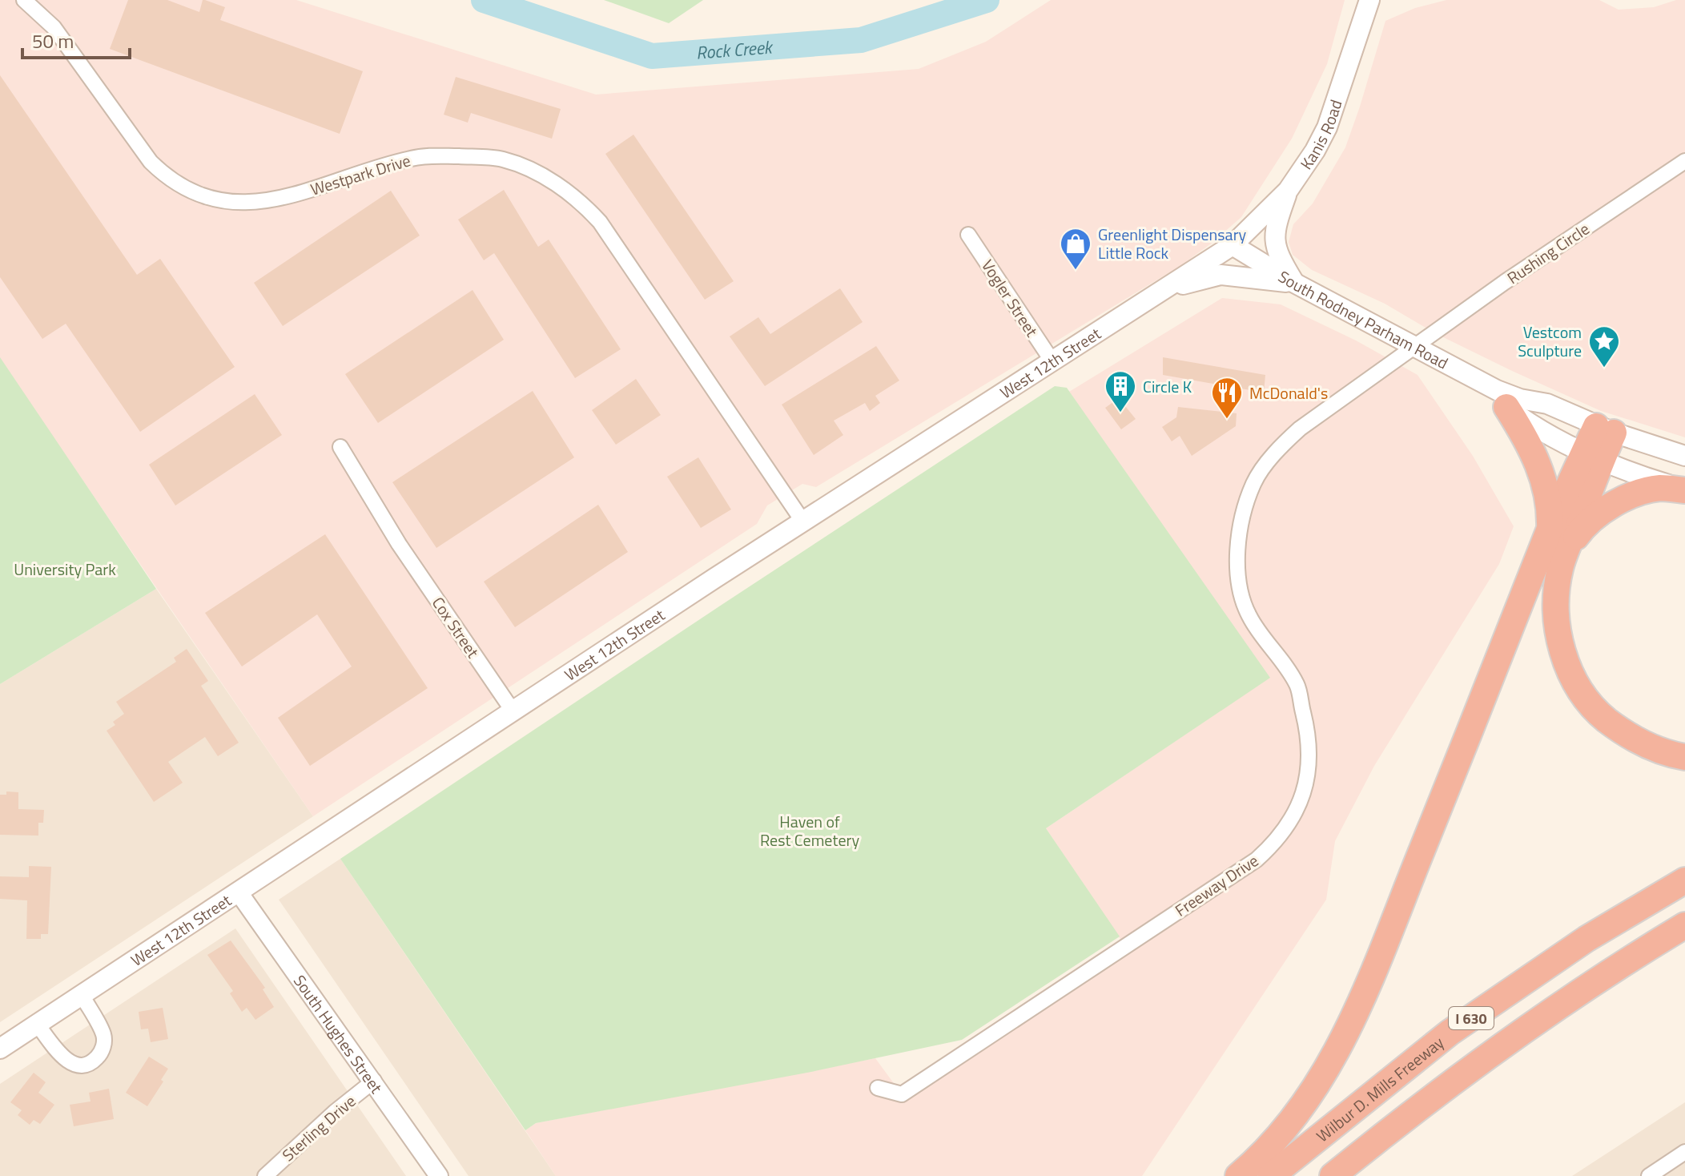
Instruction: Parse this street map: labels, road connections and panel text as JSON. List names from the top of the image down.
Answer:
{
  "streets": {
    "highway": ["I 630", "Wilbur D. Mills Freeway"],
    "main road": ["Kanis Road", "South Rodney Parham Road", "West 12th Street"],
    "street": [
      "Westpark Drive",
      "Rushing Circle",
      "Vogler Street",
      "Cox Street",
      "Freeway Drive",
      "South Hughes Street",
      "Sterling Drive"
    ]
  },
  "crossings": [
    ["Kanis Road", "South Rodney Parham Road"],
    ["Kanis Road", "West 12th Street"],
    ["Westpark Drive", "West 12th Street"],
    ["Rushing Circle", "South Rodney Parham Road"],
    ["Rushing Circle", "Freeway Drive"],
    ["Vogler Street", "West 12th Street"],
    ["South Rodney Parham Road", "West 12th Street"],
    ["South Rodney Parham Road", "Freeway Drive"],
    ["West 12th Street", "Cox Street"],
    ["West 12th Street", "South Hughes Street"],
    ["South Hughes Street", "Sterling Drive"]
  ],
  "water": ["Rock Creek"],
  "parks": ["University Park", "Haven of Rest Cemetery"],
  "places": {
    "shop": ["Greenlight Dispensary Little Rock"],
    "place": ["Vestcom Sculpture"],
    "building": ["Circle K"],
    "restaurant": ["McDonald's"]
  },
  "scale_bar": "50 m"
}
